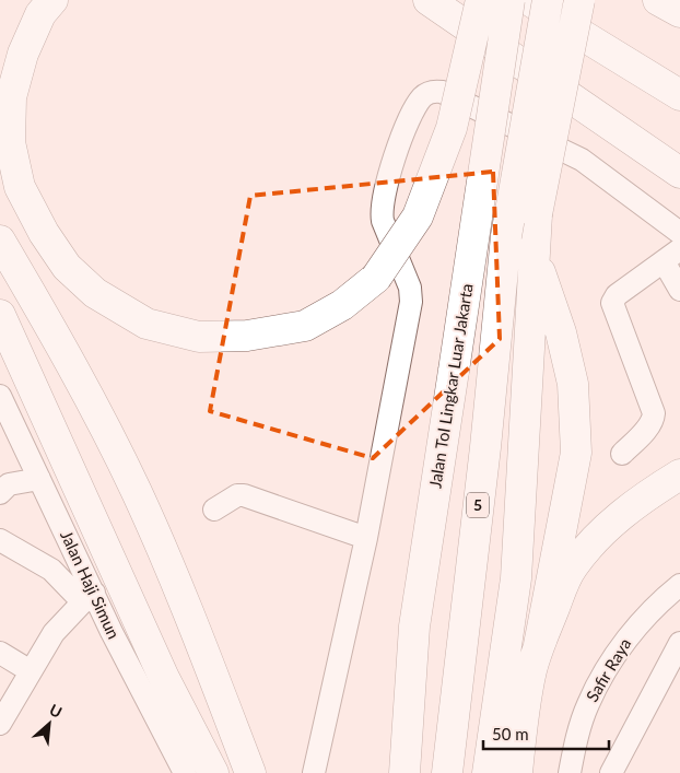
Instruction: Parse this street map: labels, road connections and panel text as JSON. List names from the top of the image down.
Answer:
{
  "streets": {
    "highway": ["Jalan Tol Lingkar Luar Jakarta", "5"],
    "street": ["Jalan Haji Simun", "Safir Raya"]
  },
  "scale_bar": "50 m",
  "north": "top right"
}
